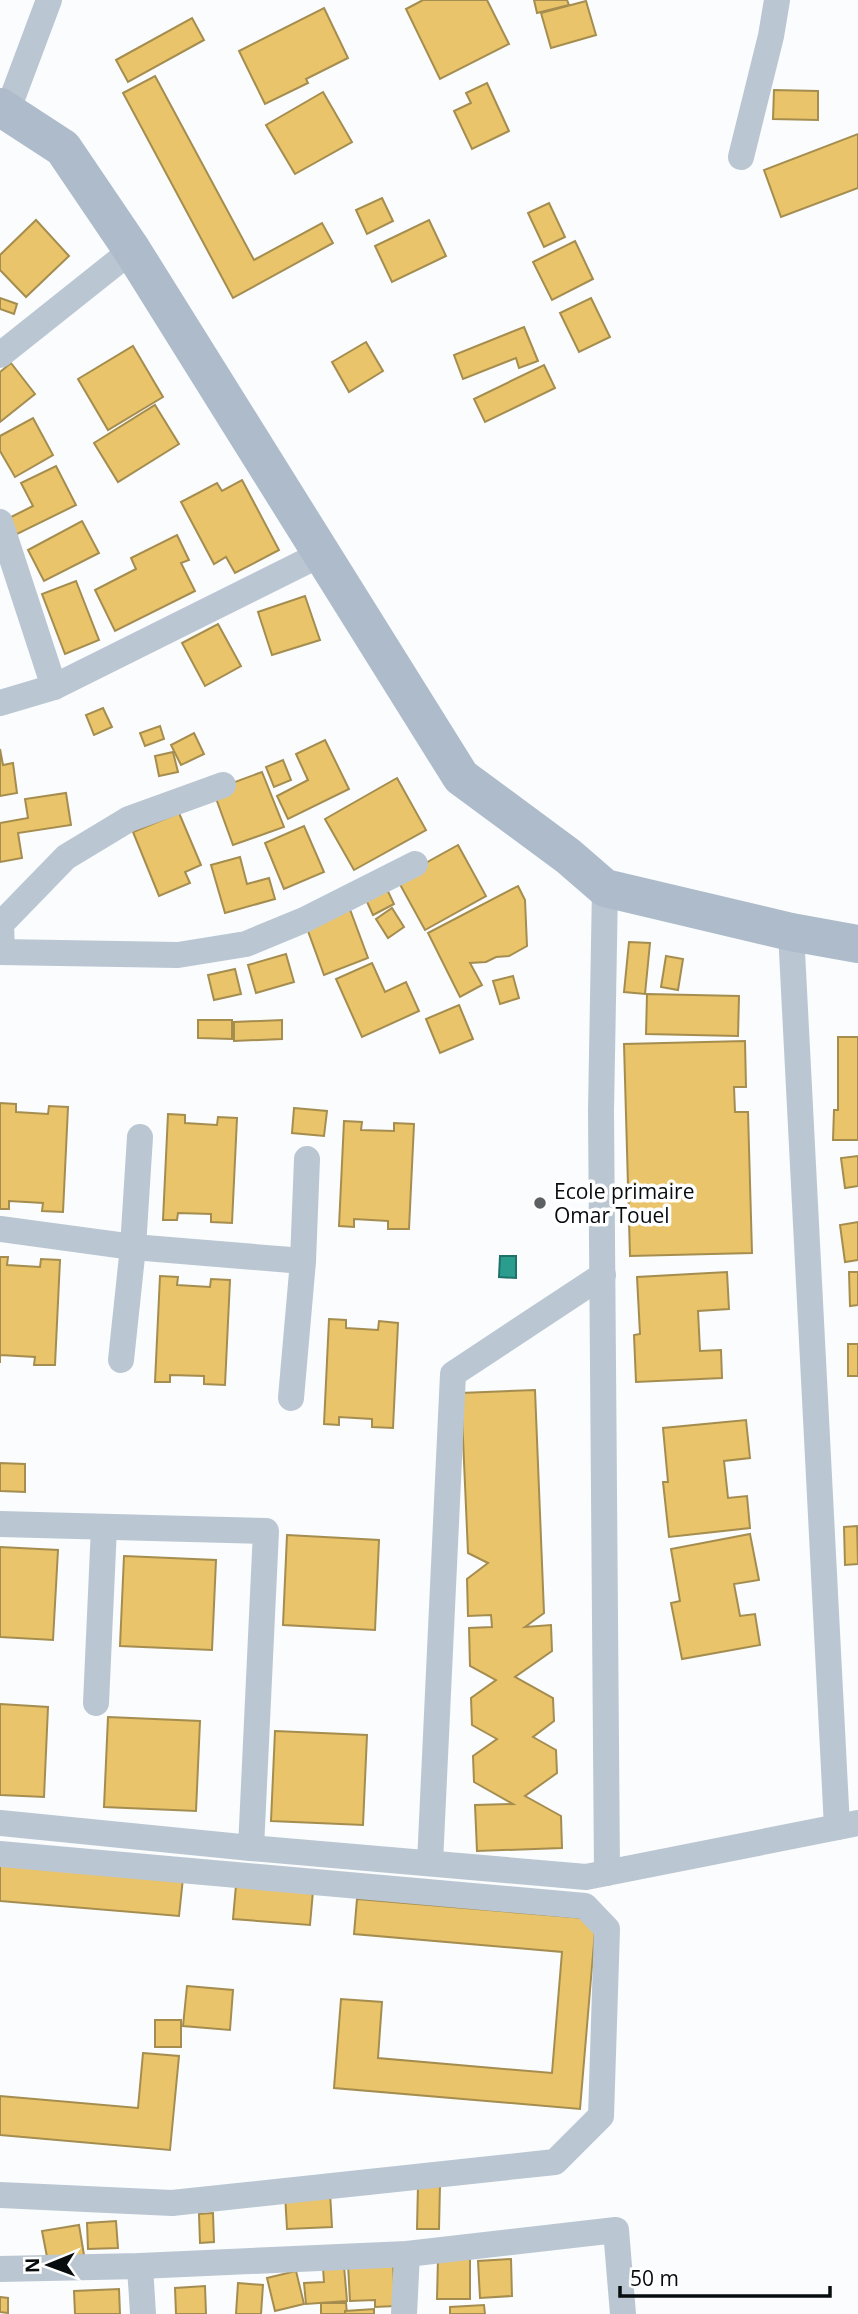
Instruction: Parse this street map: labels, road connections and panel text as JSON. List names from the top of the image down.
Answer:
{
  "places": ["Ecole primaire Omar Touel"],
  "scale_bar": "50 m",
  "north": "left"
}
